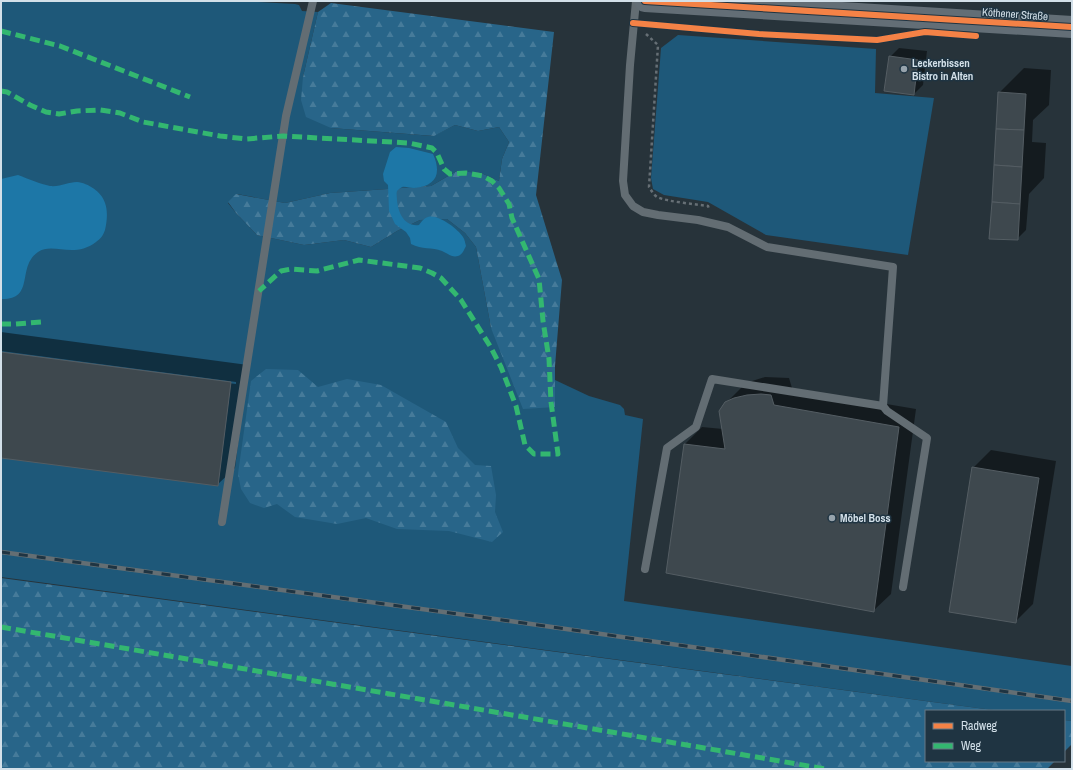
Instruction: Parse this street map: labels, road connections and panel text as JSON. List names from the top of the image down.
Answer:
{
  "streets": {
    "main road": ["Köthener Straße"]
  },
  "places": ["Leckerbissen Bistro in Alten", "Möbel Boss"],
  "legend": ["Radweg", "Weg"]
}
